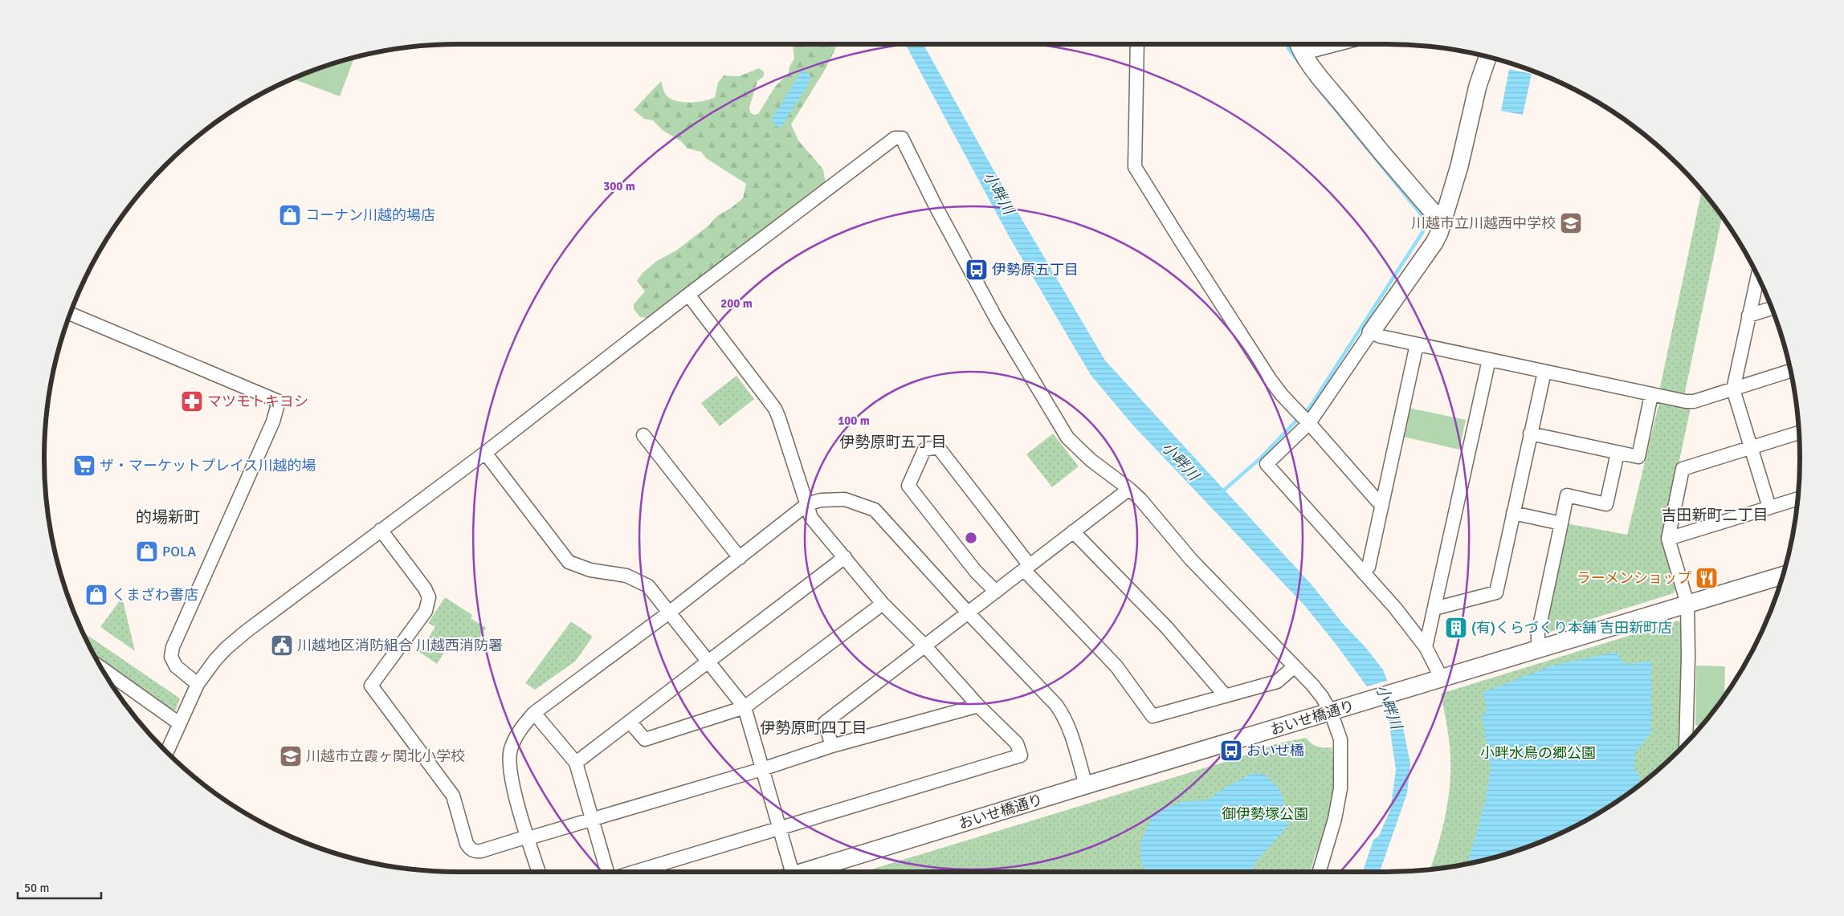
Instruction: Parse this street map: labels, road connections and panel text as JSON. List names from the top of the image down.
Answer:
{
  "streets": {
    "street": ["おいせ橋通り"]
  },
  "districts": [
    "伊勢原町五丁目",
    "吉田新町二丁目",
    "的場新町",
    "伊勢原町四丁目"
  ],
  "water": ["小畔川"],
  "parks": ["小畔水鳥の郷公園", "御伊勢塚公園"],
  "places": {
    "shop": ["コーナン川越的場店", "POLA", "くまざわ書店"],
    "school or university": ["川越市立川越西中学校", "川越市立霞ヶ関北小学校"],
    "bus stop": ["伊勢原五丁目", "おいせ橋"],
    "pharmacy": ["マツモトキヨシ"],
    "supermarket": ["ザ・マーケットプレイス川越的場"],
    "restaurant": ["ラーメンショップ"],
    "building": ["(有)くらづくり本舗 吉田新町店"],
    "public building": ["川越地区消防組合 川越西消防署"]
  },
  "scale_bar": "50 m",
  "rings": ["300 m", "200 m", "100 m"]
}
